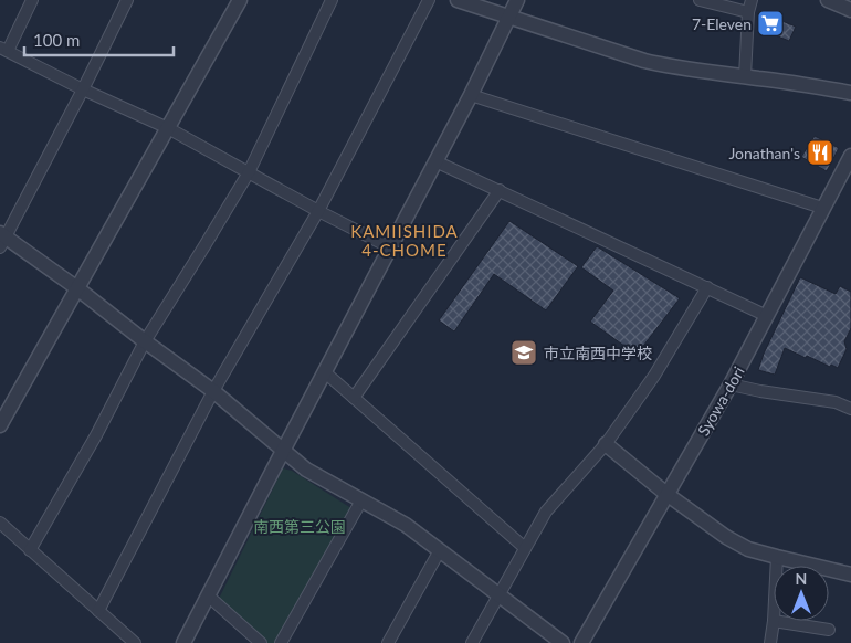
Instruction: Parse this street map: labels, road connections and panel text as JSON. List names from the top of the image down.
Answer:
{
  "streets": {
    "street": ["Syowa-dori"]
  },
  "districts": ["KAMIISHIDA 4-CHOME"],
  "parks": ["南西第三公園"],
  "places": {
    "supermarket": ["7-Eleven"],
    "restaurant": ["Jonathan's"],
    "school or university": ["市立南西中学校"]
  },
  "scale_bar": "100 m",
  "north": "top"
}
